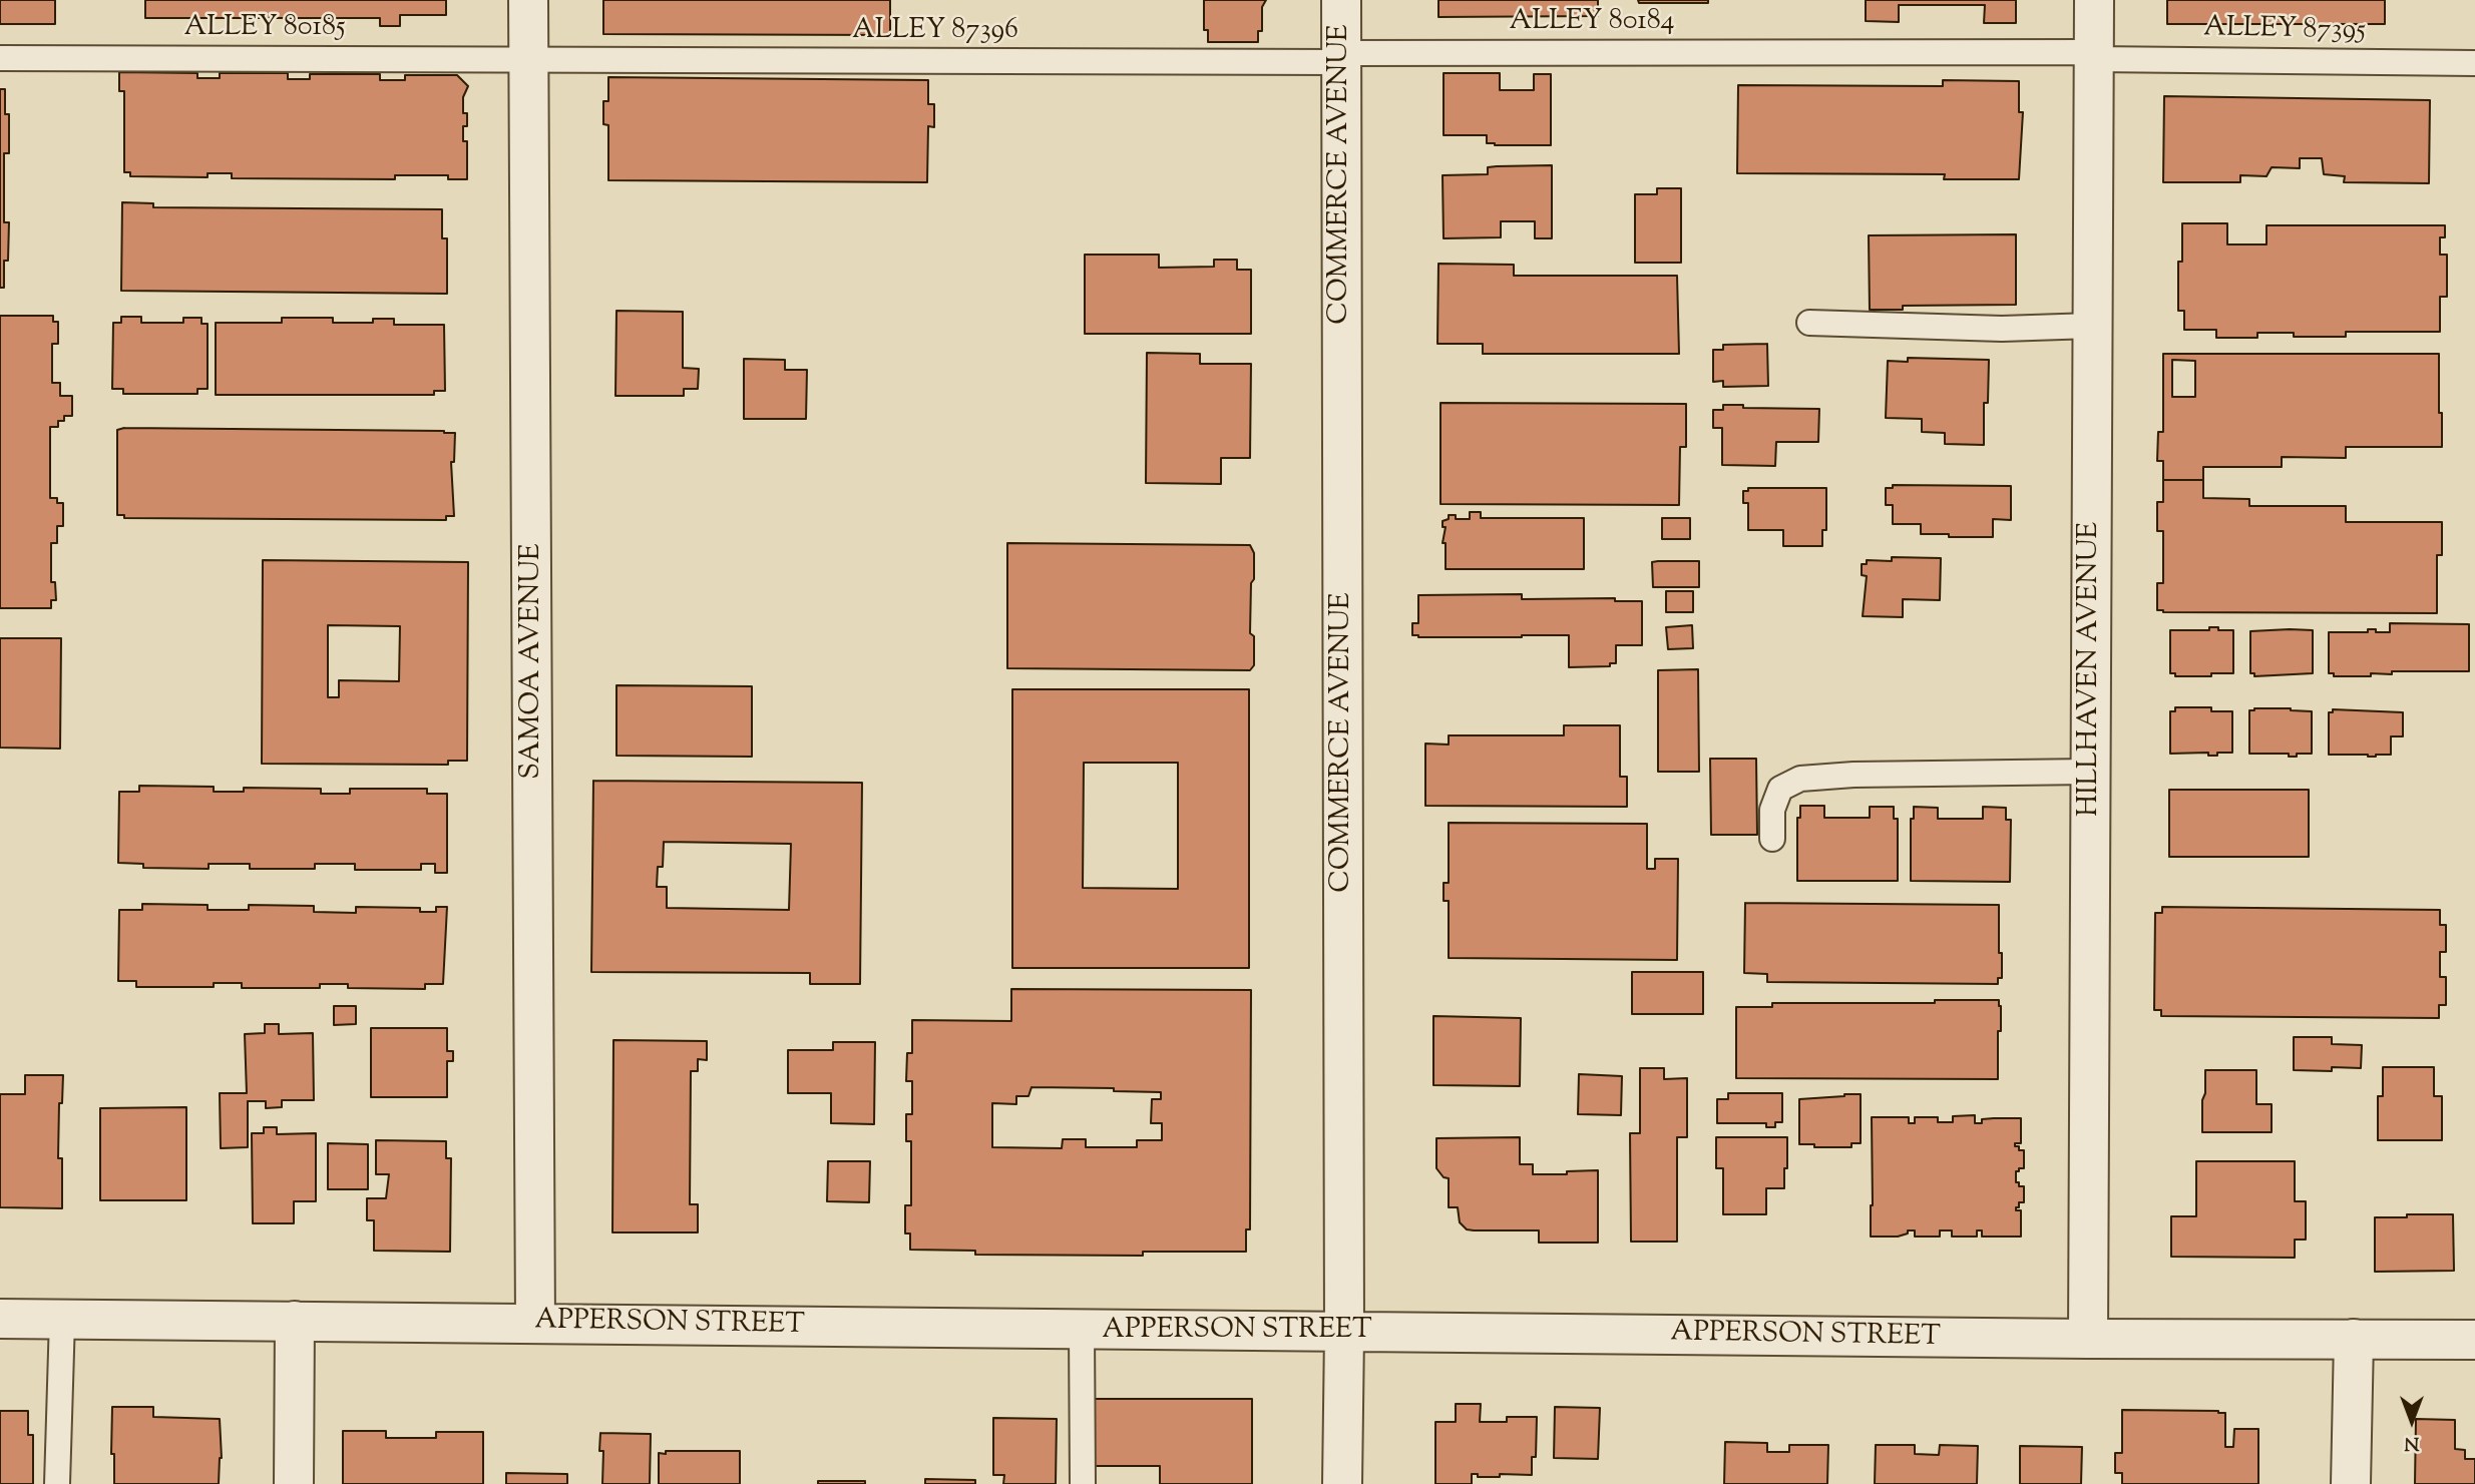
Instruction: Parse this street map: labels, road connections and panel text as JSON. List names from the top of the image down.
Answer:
{
  "streets": {
    "street": [
      "COMMERCE AVENUE",
      "SAMOA AVENUE",
      "HILLHAVEN AVENUE",
      "APPERSON STREET"
    ],
    "lane": [
      "ALLEY 80184",
      "ALLEY 80185",
      "ALLEY 87395",
      "ALLEY 87396"
    ]
  },
  "crossings": [
    ["ALLEY 80184", "ALLEY 87395"],
    ["ALLEY 80184", "ALLEY 87396"],
    ["ALLEY 80184", "COMMERCE AVENUE"],
    ["ALLEY 80184", "HILLHAVEN AVENUE"],
    ["ALLEY 80185", "ALLEY 87396"],
    ["ALLEY 80185", "SAMOA AVENUE"],
    ["ALLEY 87395", "HILLHAVEN AVENUE"],
    ["ALLEY 87396", "COMMERCE AVENUE"],
    ["ALLEY 87396", "SAMOA AVENUE"],
    ["COMMERCE AVENUE", "APPERSON STREET"],
    ["SAMOA AVENUE", "APPERSON STREET"],
    ["HILLHAVEN AVENUE", "APPERSON STREET"]
  ],
  "north": "bottom"
}
